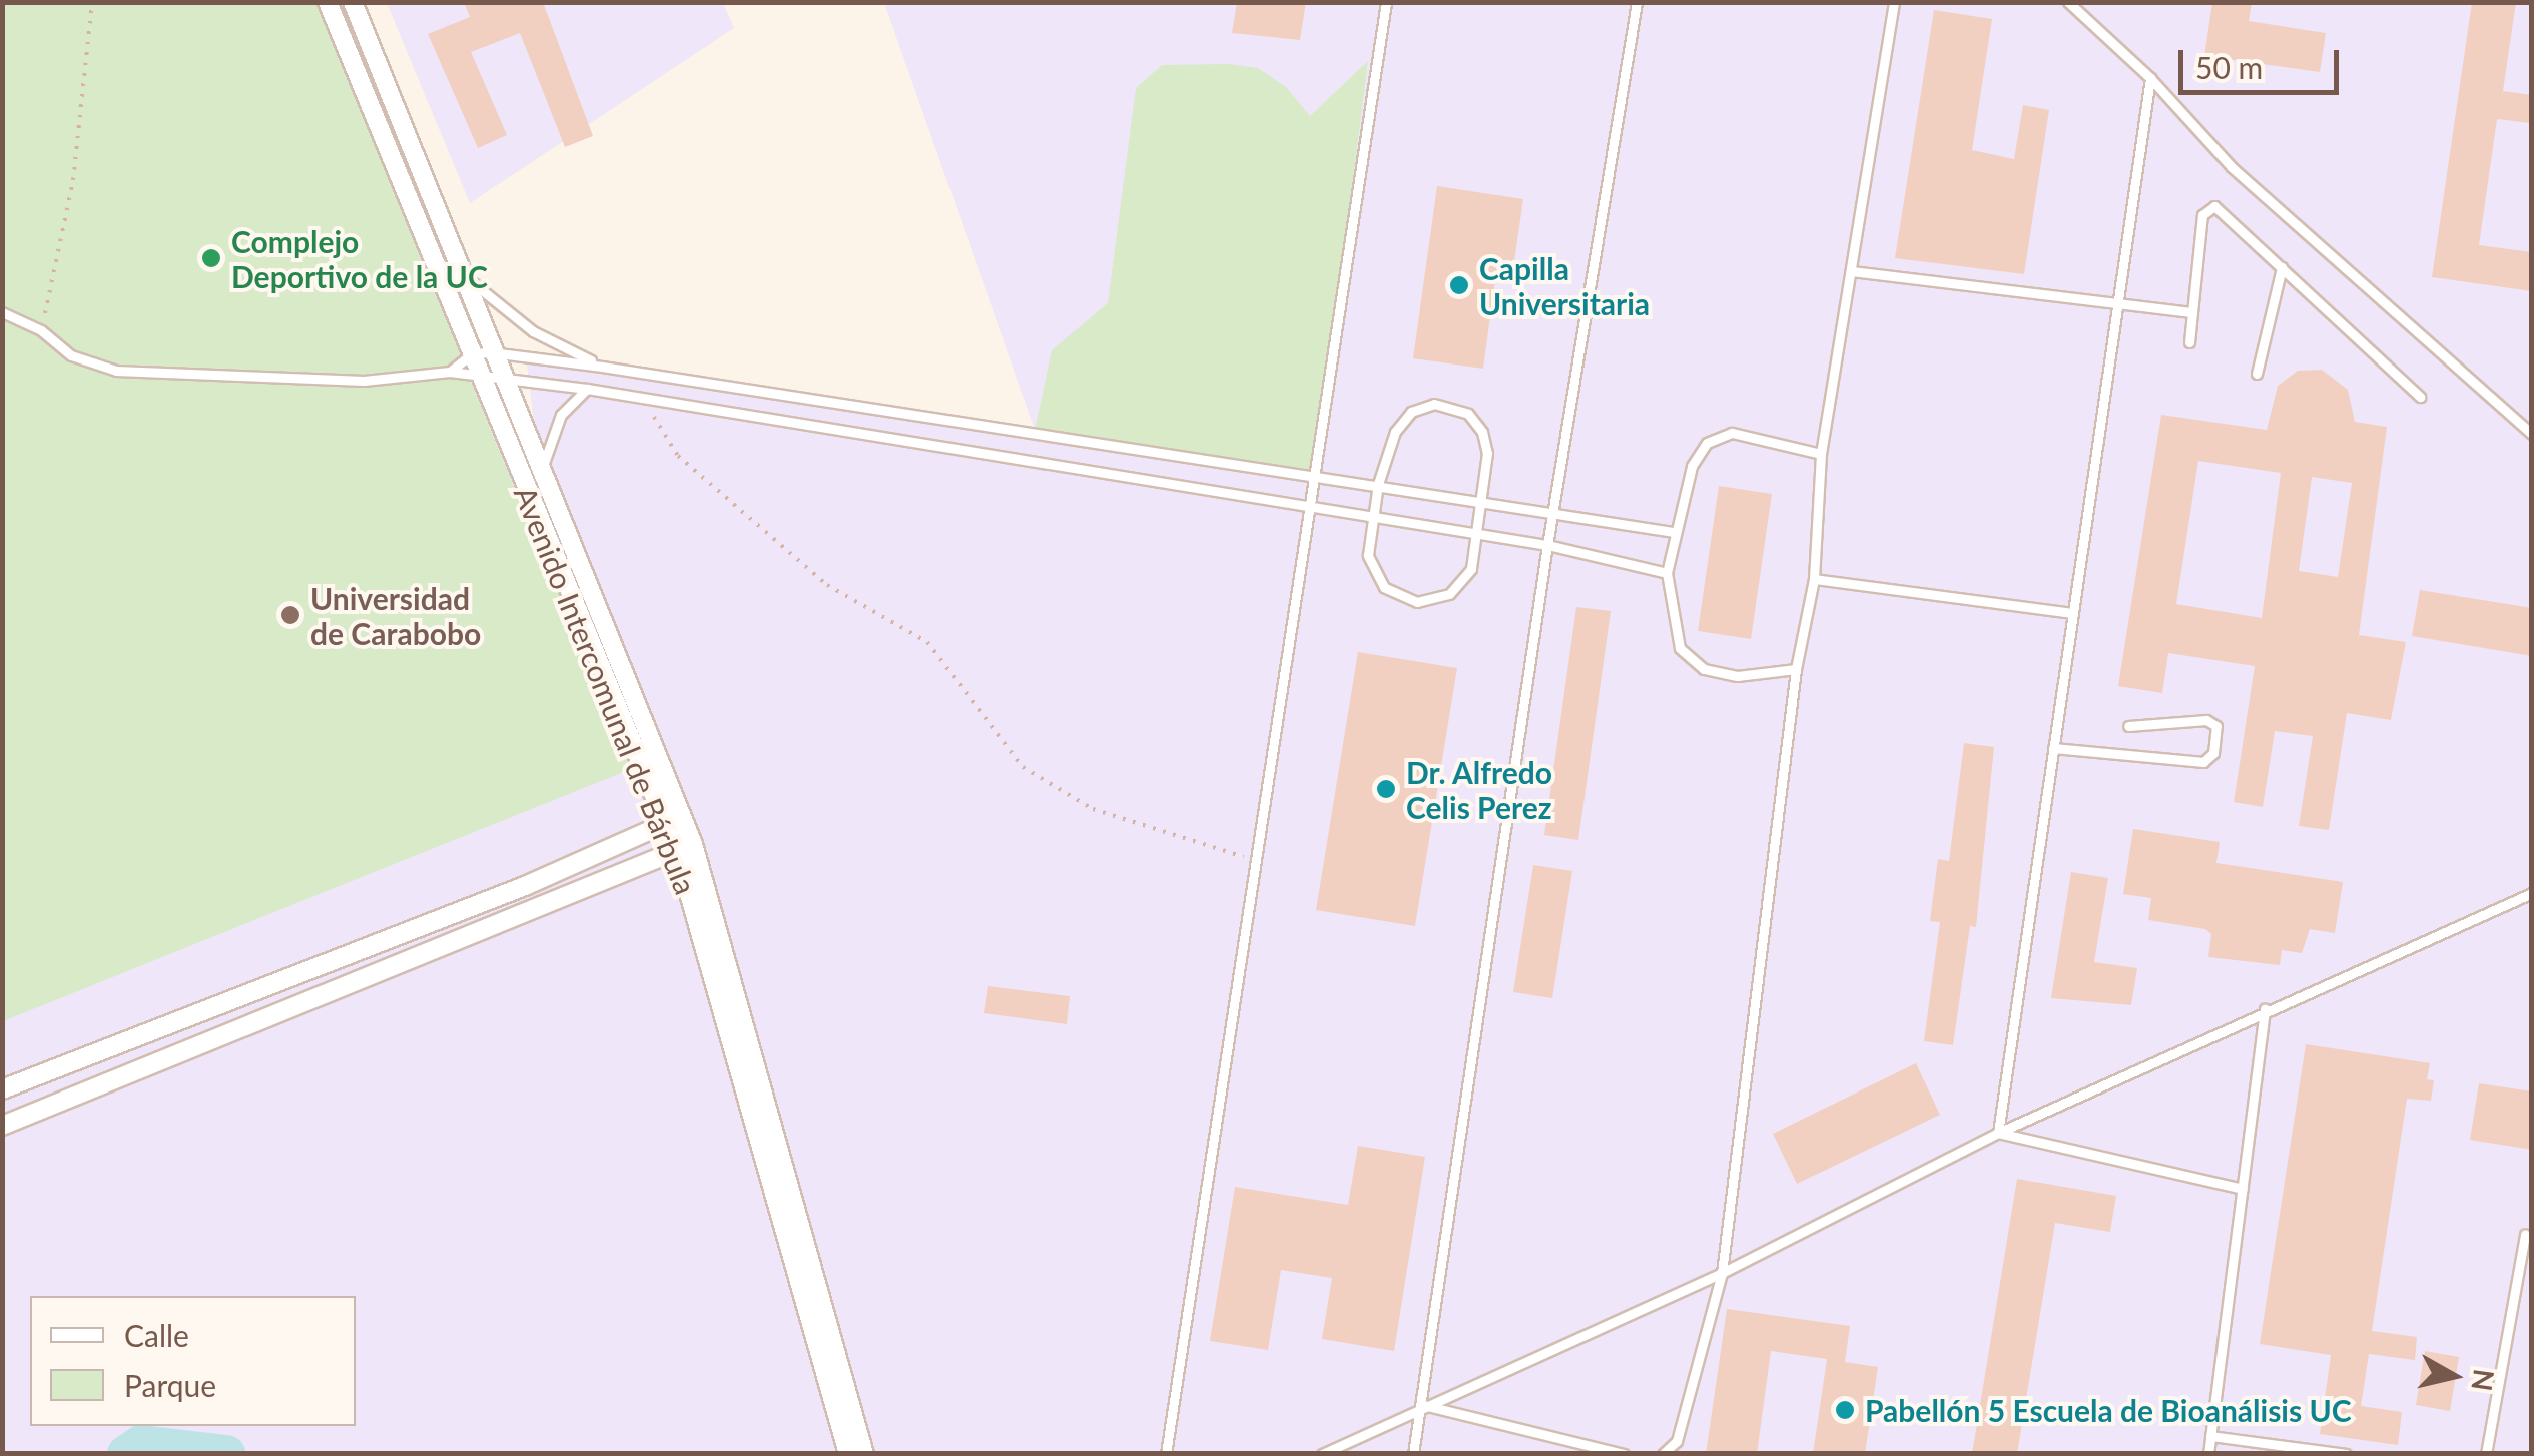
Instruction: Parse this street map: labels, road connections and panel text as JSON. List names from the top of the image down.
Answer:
{
  "streets": {
    "street": ["Avenido Intercomunal de Bárbula"]
  },
  "places": [
    "Complejo Deportivo de la UC",
    "Capilla Universitaria",
    "Universidad de Carabobo",
    "Dr. Alfredo Celis Perez",
    "Pabellón 5 Escuela de Bioanálisis UC"
  ],
  "legend": ["Calle", "Parque"],
  "scale_bar": "50 m",
  "north": "right"
}
